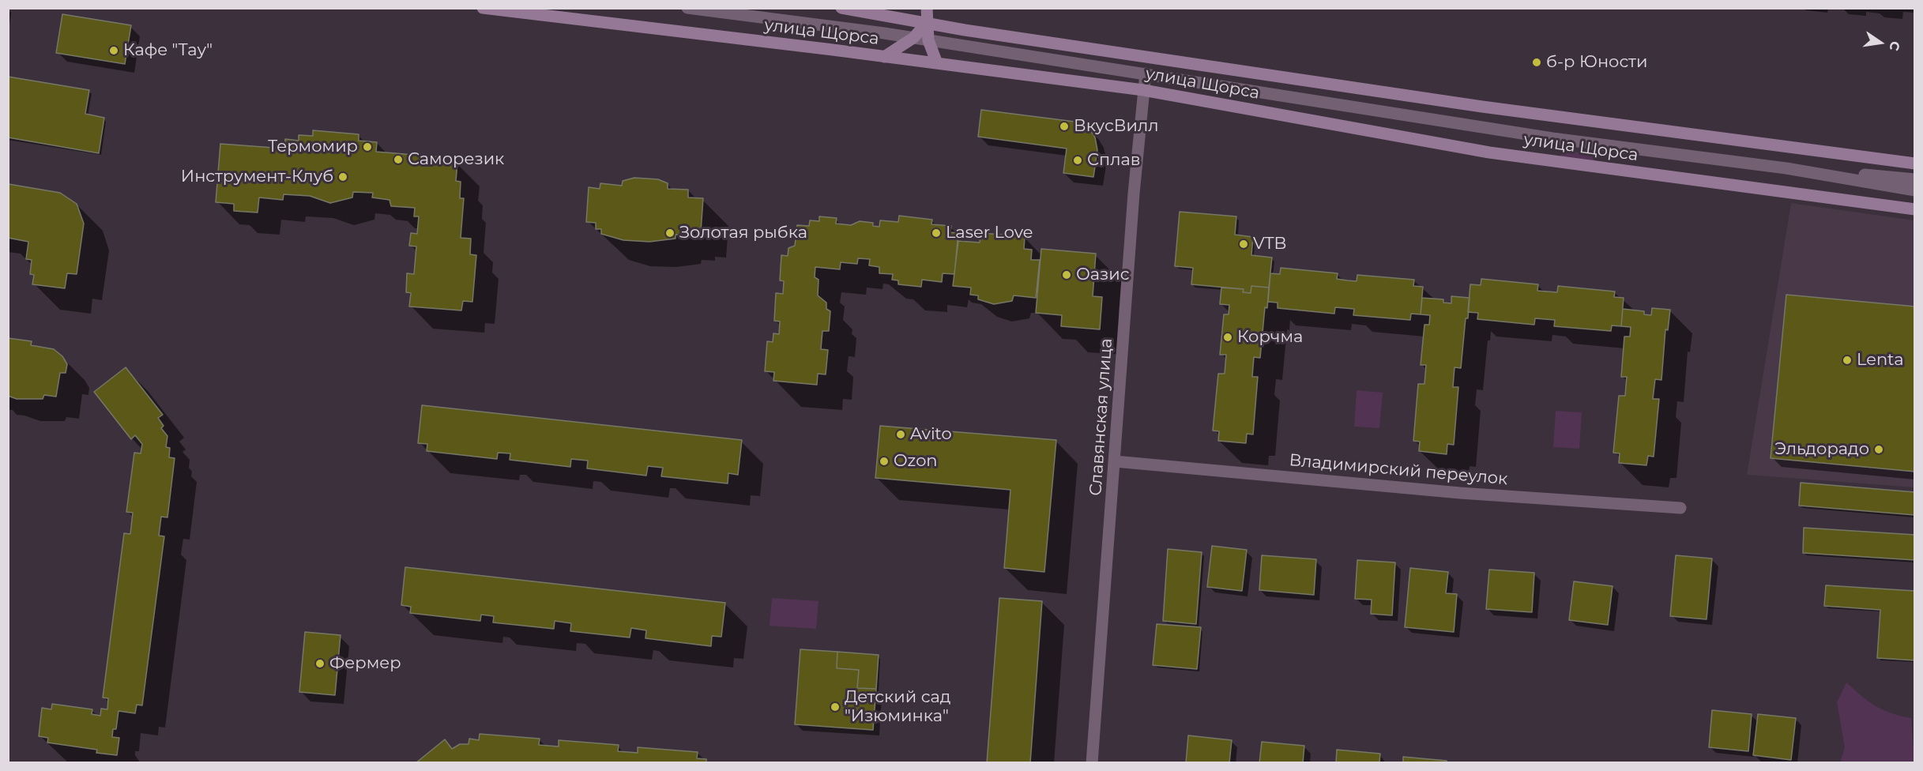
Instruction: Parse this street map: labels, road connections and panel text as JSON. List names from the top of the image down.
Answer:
{
  "streets": {
    "main road": ["улица Щорса"],
    "street": ["Славянская улица", "Владимирский переулок"]
  },
  "crossings": [
    ["улица Щорса", "Славянская улица"],
    ["Славянская улица", "Владимирский переулок"]
  ],
  "places": [
    "Кафе \"Тау\"",
    "б-р Юности",
    "ВкусВилл",
    "Термомир",
    "Саморезик",
    "Сплав",
    "Инструмент-Клуб",
    "Золотая рыбка",
    "Laser Love",
    "VTB",
    "Оазис",
    "Корчма",
    "Lenta",
    "Avito",
    "Эльдорадо",
    "Ozon",
    "Фермер",
    "Детский сад \"Изюминка\""
  ],
  "north": "right"
}
